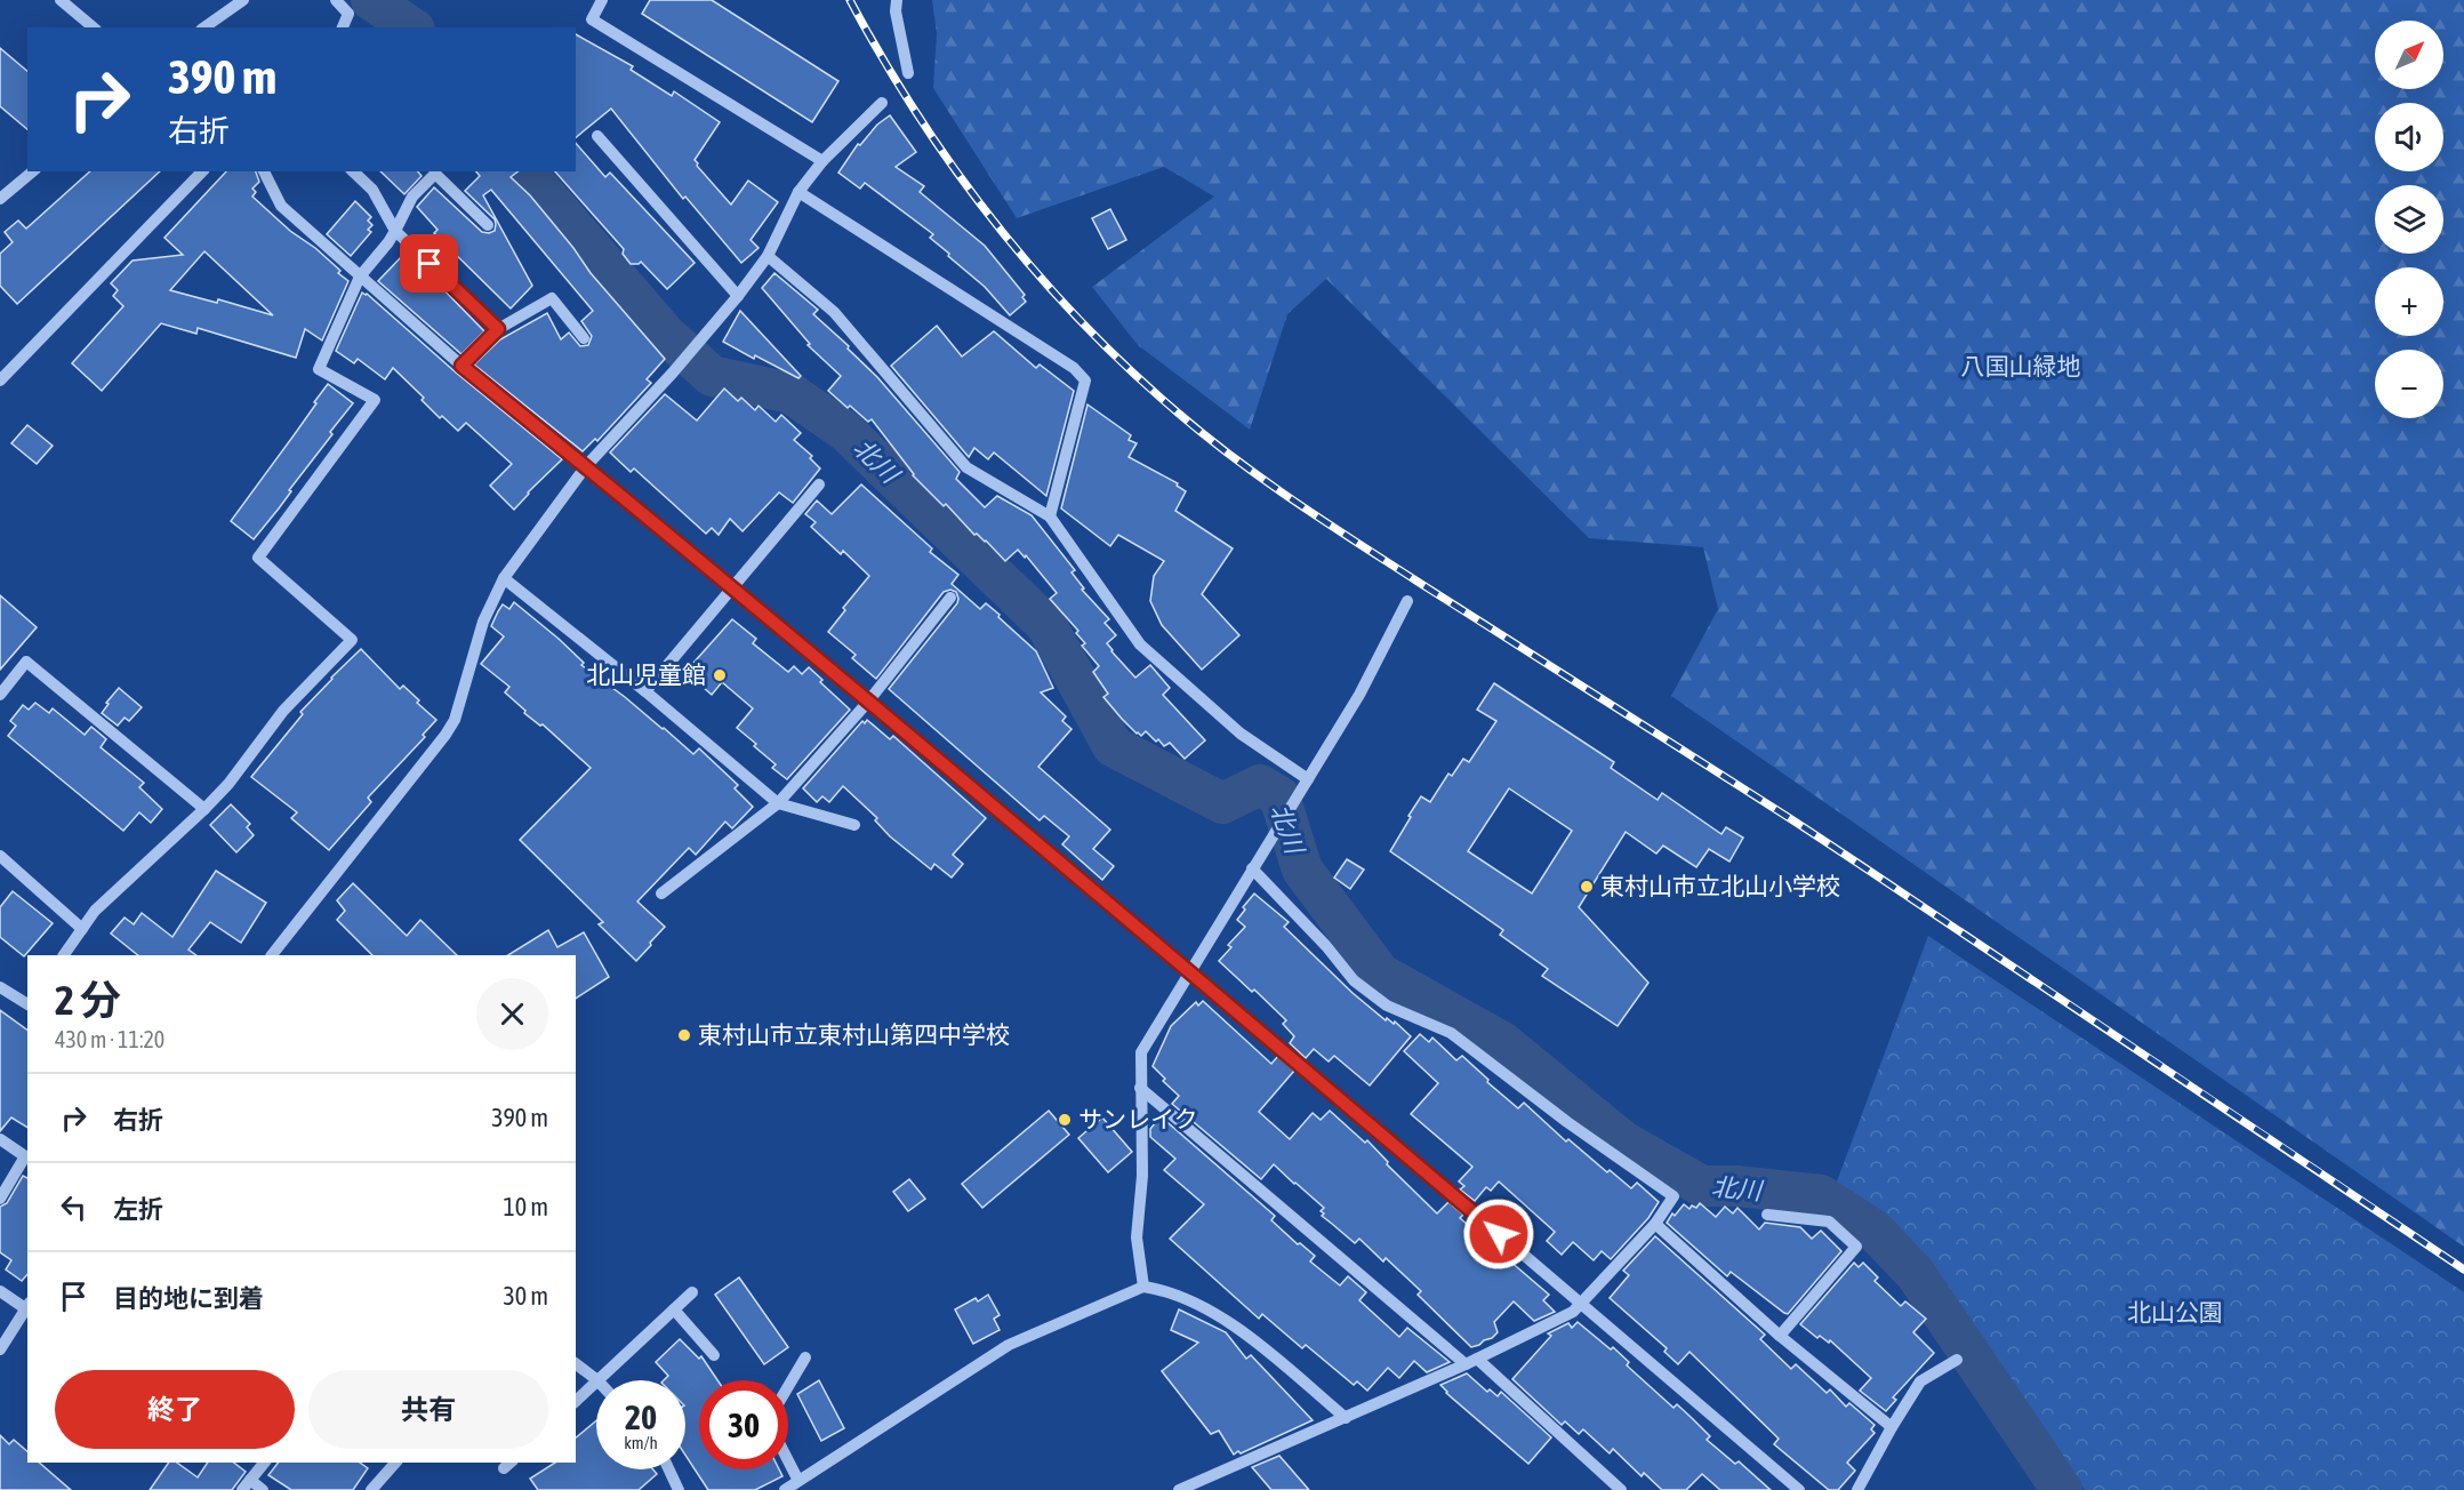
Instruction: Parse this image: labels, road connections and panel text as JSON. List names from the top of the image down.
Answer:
{
  "water": ["北川"],
  "parks": ["八国山緑地", "北山公園"],
  "places": [
    "北山児童館",
    "東村山市立北山小学校",
    "東村山市立東村山第四中学校",
    "サンレイク"
  ],
  "north": "top right",
  "page": {
    "map_buttons": ["+", "−"],
    "turn": ["390 m", "右折"],
    "heading": ["2 分", "430 m · 11:20"],
    "list": [
      {
        "name": "右折",
        "value": "390 m"
      },
      {
        "name": "左折",
        "value": "10 m"
      },
      {
        "name": "目的地に到着",
        "value": "30 m"
      }
    ],
    "buttons": ["終了", "共有"],
    "speed": "20 km/h",
    "limit": "30"
  }
}
